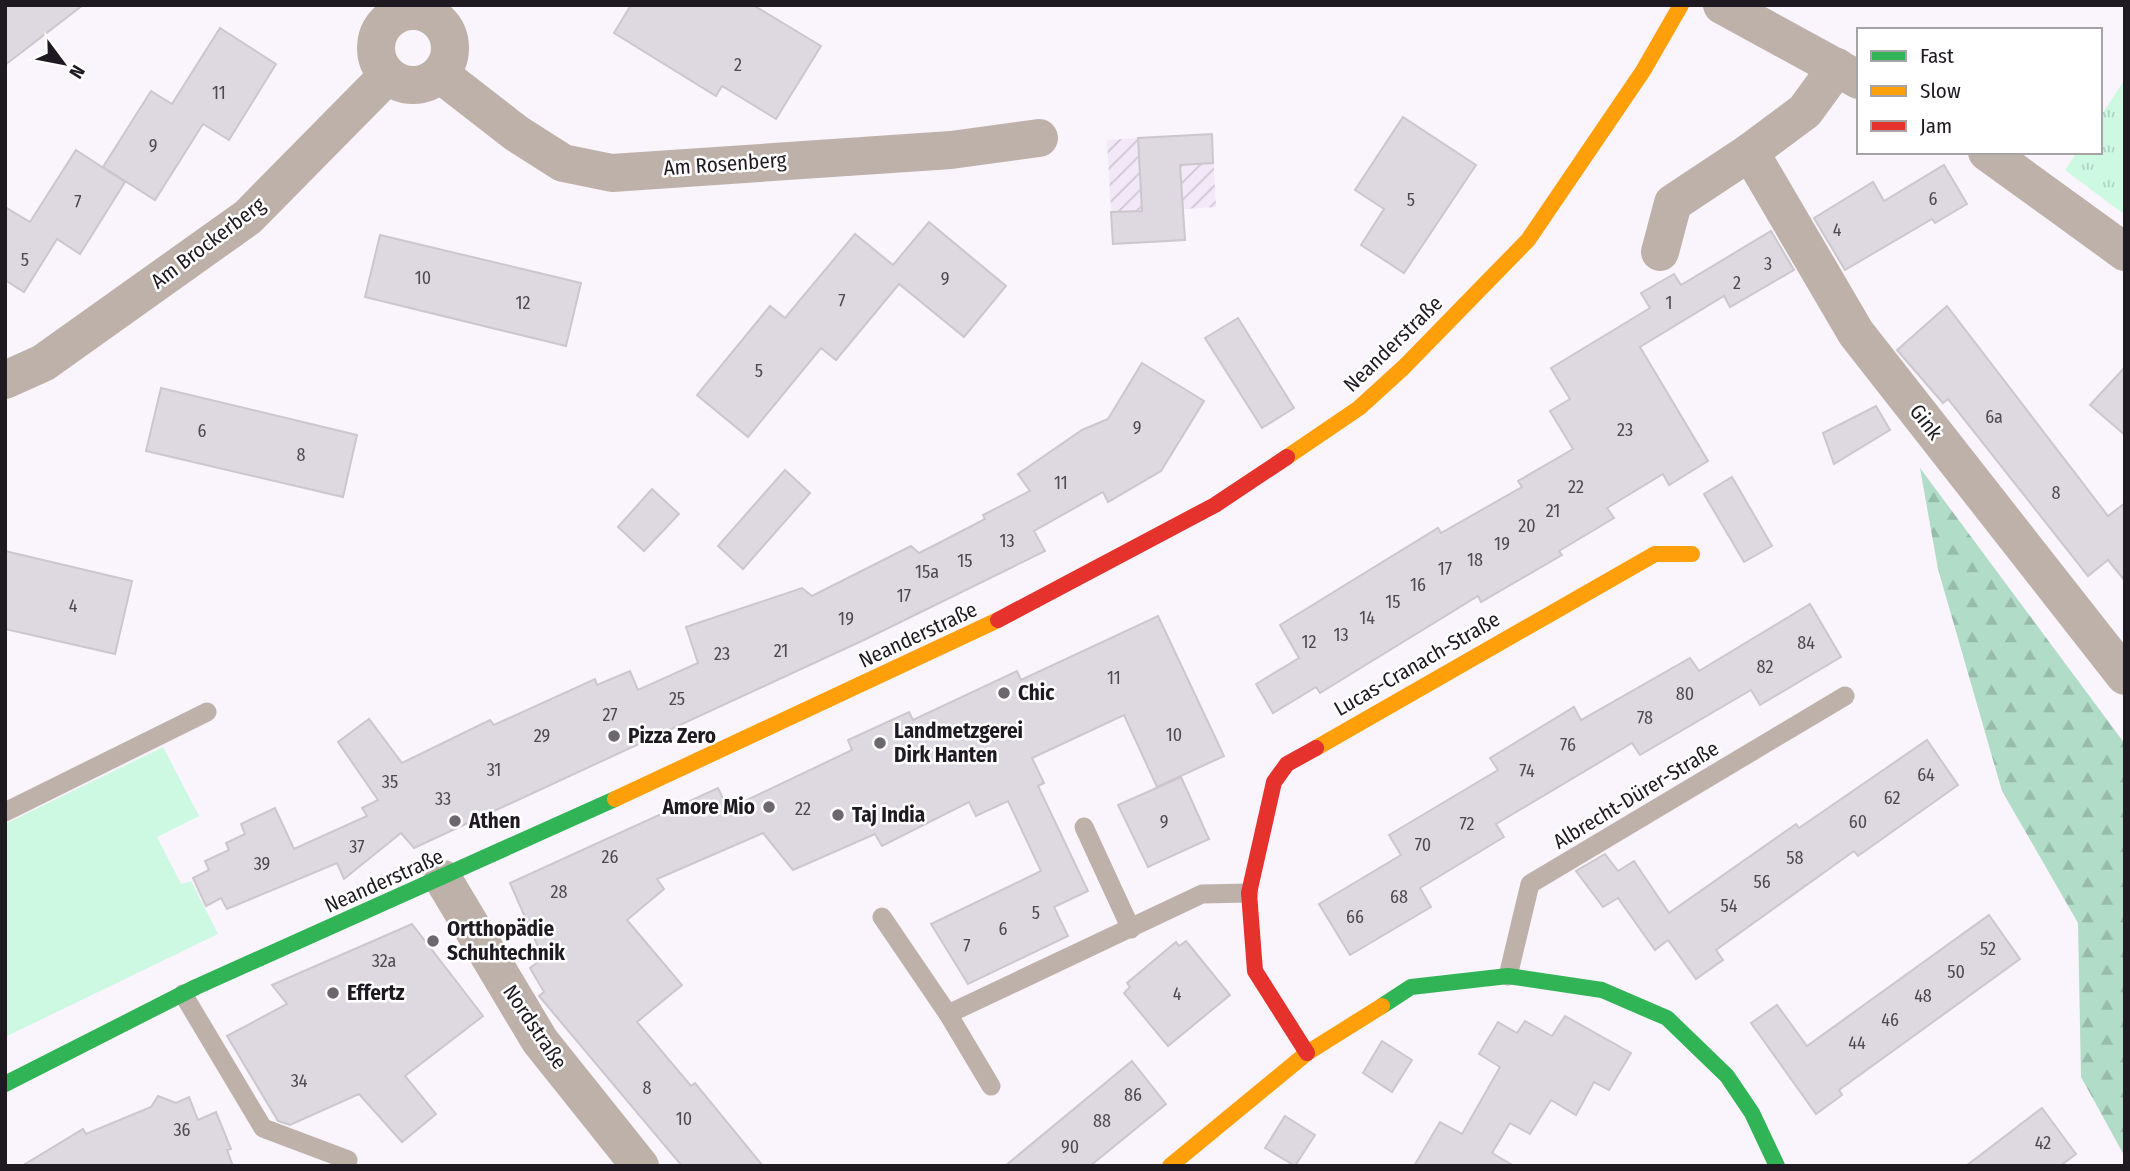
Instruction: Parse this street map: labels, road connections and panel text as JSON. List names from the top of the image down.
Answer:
{
  "streets": {
    "main road": ["Neanderstraße", "Lucas-Cranach-Straße"],
    "street": [
      "Am Rosenberg",
      "Am Brockerberg",
      "Gink",
      "Nordstraße"
    ],
    "lane": ["Albrecht-Dürer-Straße"]
  },
  "crossings": [
    ["Am Rosenberg", "Am Brockerberg"],
    ["Neanderstraße", "Nordstraße"]
  ],
  "places": [
    "Chic",
    "Pizza Zero",
    "Landmetzgerei Dirk Hanten",
    "Amore Mio",
    "Taj India",
    "Athen",
    "Ortthopädie Schuhtechnik",
    "Effertz"
  ],
  "house_numbers": [
    "2",
    "11",
    "9",
    "6",
    "5",
    "7",
    "4",
    "5",
    "3",
    "10",
    "9",
    "2",
    "7",
    "12",
    "1",
    "5",
    "6a",
    "9",
    "23",
    "6",
    "8",
    "11",
    "22",
    "8",
    "21",
    "20",
    "13",
    "19",
    "18",
    "15",
    "17",
    "15a",
    "16",
    "17",
    "15",
    "4",
    "14",
    "19",
    "13",
    "12",
    "84",
    "21",
    "23",
    "82",
    "11",
    "80",
    "25",
    "27",
    "78",
    "10",
    "29",
    "76",
    "31",
    "74",
    "64",
    "35",
    "62",
    "33",
    "22",
    "9",
    "60",
    "72",
    "70",
    "37",
    "26",
    "58",
    "39",
    "56",
    "28",
    "68",
    "54",
    "5",
    "66",
    "6",
    "7",
    "52",
    "32a",
    "50",
    "4",
    "48",
    "46",
    "44",
    "34",
    "8",
    "86",
    "10",
    "88",
    "36",
    "42",
    "90"
  ],
  "legend": ["Fast", "Slow", "Jam"],
  "north": "bottom right"
}
